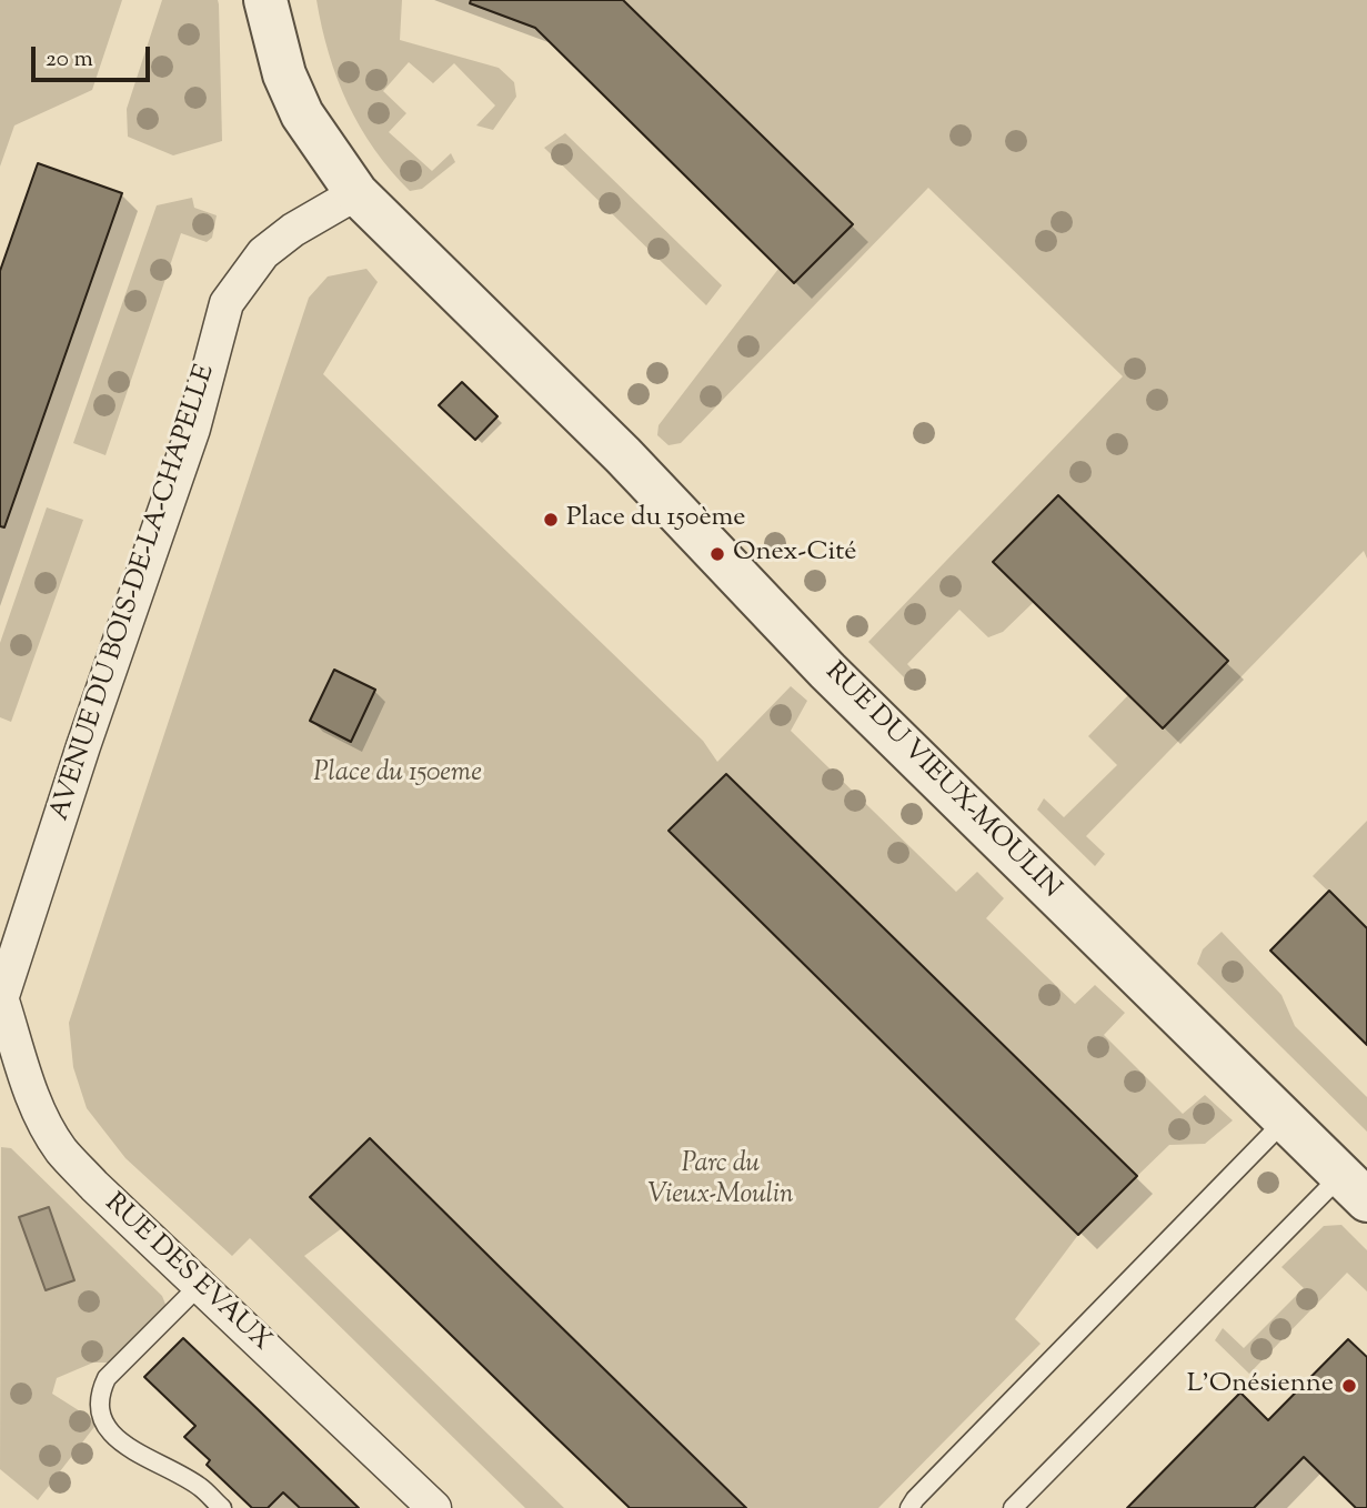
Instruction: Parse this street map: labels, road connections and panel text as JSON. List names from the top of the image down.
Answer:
{
  "streets": {
    "street": ["AVENUE DU BOIS-DE-LA-CHAPELLE", "RUE DU VIEUX-MOULIN", "RUE DES EVAUX"]
  },
  "crossings": [
    ["AVENUE DU BOIS-DE-LA-CHAPELLE", "RUE DU VIEUX-MOULIN"],
    ["AVENUE DU BOIS-DE-LA-CHAPELLE", "RUE DES EVAUX"]
  ],
  "parks": ["Place du 150eme", "Parc du Vieux-Moulin"],
  "places": ["Place du 150ème", "Onex-Cité", "L'Onésienne"],
  "scale_bar": "20 m"
}
